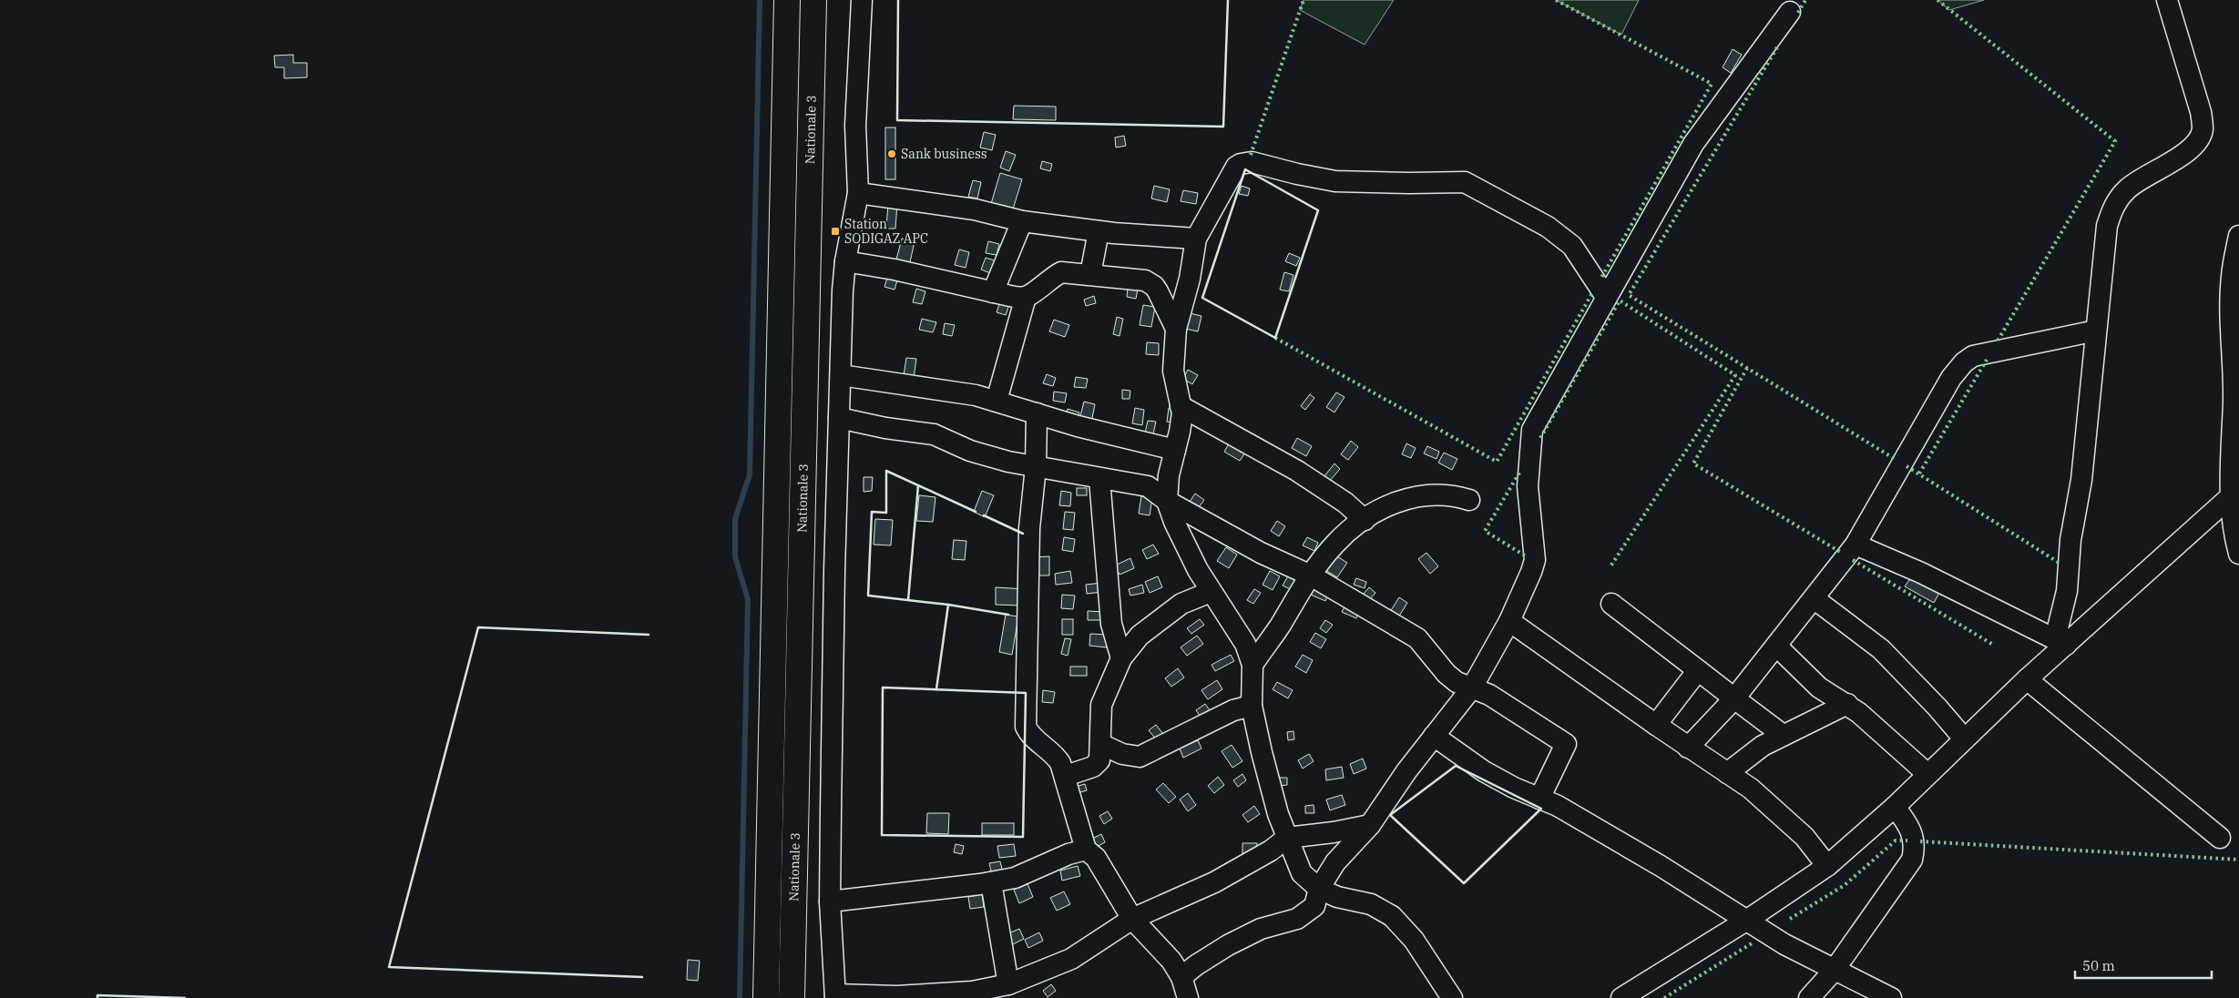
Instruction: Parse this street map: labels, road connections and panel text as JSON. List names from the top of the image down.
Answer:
{
  "streets": {
    "main road": ["Nationale 3"]
  },
  "places": {
    "other": ["Sank business"],
    "transit": ["Station SODIGAZ APC"]
  },
  "scale_bar": "50 m"
}
